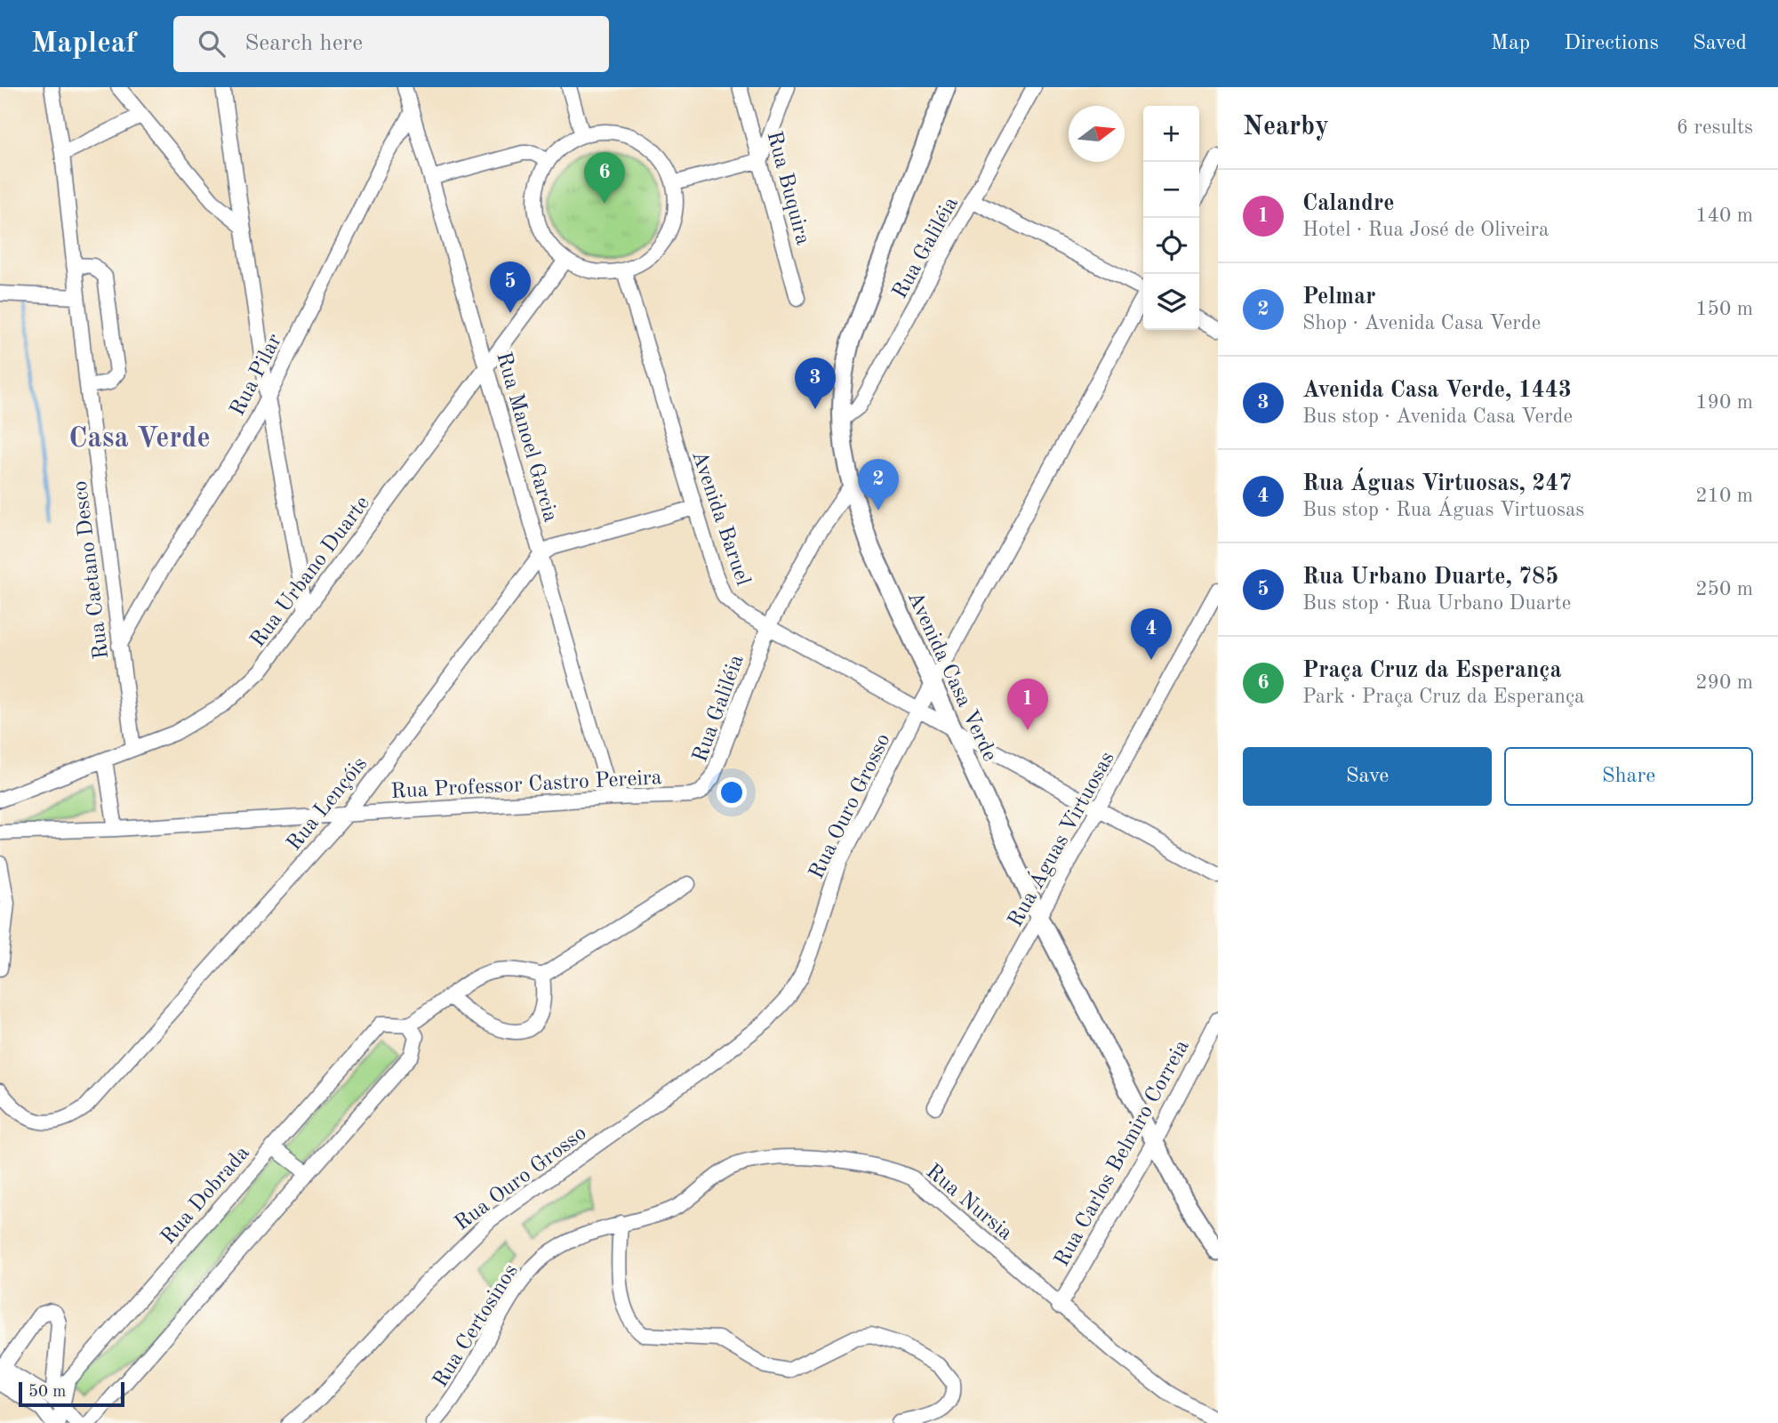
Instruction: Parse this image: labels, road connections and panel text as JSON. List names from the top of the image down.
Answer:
{
  "streets": {
    "main road": ["Avenida Casa Verde"],
    "street": [
      "Rua Buquira",
      "Rua Galiléia",
      "Rua Pilar",
      "Rua Manoel Garcia",
      "Avenida Baruel",
      "Rua Caetano Desco",
      "Rua Urbano Duarte",
      "Rua Professor Castro Pereira",
      "Rua Lençóis",
      "Rua Ouro Grosso",
      "Rua Águas Virtuosas",
      "Rua Carlos Belmiro Correia",
      "Rua Dobrada",
      "Rua Nursia",
      "Rua Certosinos"
    ]
  },
  "crossings": [
    ["Rua Galiléia", "Avenida Baruel"],
    ["Rua Galiléia", "Avenida Casa Verde"],
    ["Rua Galiléia", "Rua Professor Castro Pereira"],
    ["Rua Pilar", "Rua Manoel Garcia"],
    ["Rua Pilar", "Rua Caetano Desco"],
    ["Rua Manoel Garcia", "Rua Urbano Duarte"],
    ["Rua Manoel Garcia", "Rua Professor Castro Pereira"],
    ["Rua Manoel Garcia", "Rua Lençóis"],
    ["Avenida Baruel", "Rua Urbano Duarte"],
    ["Avenida Baruel", "Avenida Casa Verde"],
    ["Avenida Baruel", "Rua Ouro Grosso"],
    ["Avenida Baruel", "Rua Águas Virtuosas"],
    ["Rua Caetano Desco", "Rua Urbano Duarte"],
    ["Avenida Casa Verde", "Rua Ouro Grosso"],
    ["Avenida Casa Verde", "Rua Águas Virtuosas"],
    ["Avenida Casa Verde", "Rua Carlos Belmiro Correia"],
    ["Rua Professor Castro Pereira", "Rua Lençóis"],
    ["Rua Carlos Belmiro Correia", "Rua Nursia"],
    ["Rua Nursia", "Rua Certosinos"]
  ],
  "districts": ["Casa Verde"],
  "scale_bar": "50 m",
  "north": "right",
  "page": {
    "header": "Mapleaf",
    "search": "Search here",
    "nav": ["Map", "Directions", "Saved"],
    "heading": ["Nearby", "6 results"],
    "map_buttons": ["+", "−"],
    "pins": [
      "6",
      "5",
      "3",
      "2",
      "4",
      "1"
    ],
    "list": [
      {
        "mark": "1",
        "name": "Calandre",
        "note": "Hotel · Rua José de Oliveira",
        "value": "140 m"
      },
      {
        "mark": "2",
        "name": "Pelmar",
        "note": "Shop · Avenida Casa Verde",
        "value": "150 m"
      },
      {
        "mark": "3",
        "name": "Avenida Casa Verde, 1443",
        "note": "Bus stop · Avenida Casa Verde",
        "value": "190 m"
      },
      {
        "mark": "4",
        "name": "Rua Águas Virtuosas, 247",
        "note": "Bus stop · Rua Águas Virtuosas",
        "value": "210 m"
      },
      {
        "mark": "5",
        "name": "Rua Urbano Duarte, 785",
        "note": "Bus stop · Rua Urbano Duarte",
        "value": "250 m"
      },
      {
        "mark": "6",
        "name": "Praça Cruz da Esperança",
        "note": "Park · Praça Cruz da Esperança",
        "value": "290 m"
      }
    ],
    "buttons": ["Save", "Share"],
    "scale": "50 m"
  }
}
